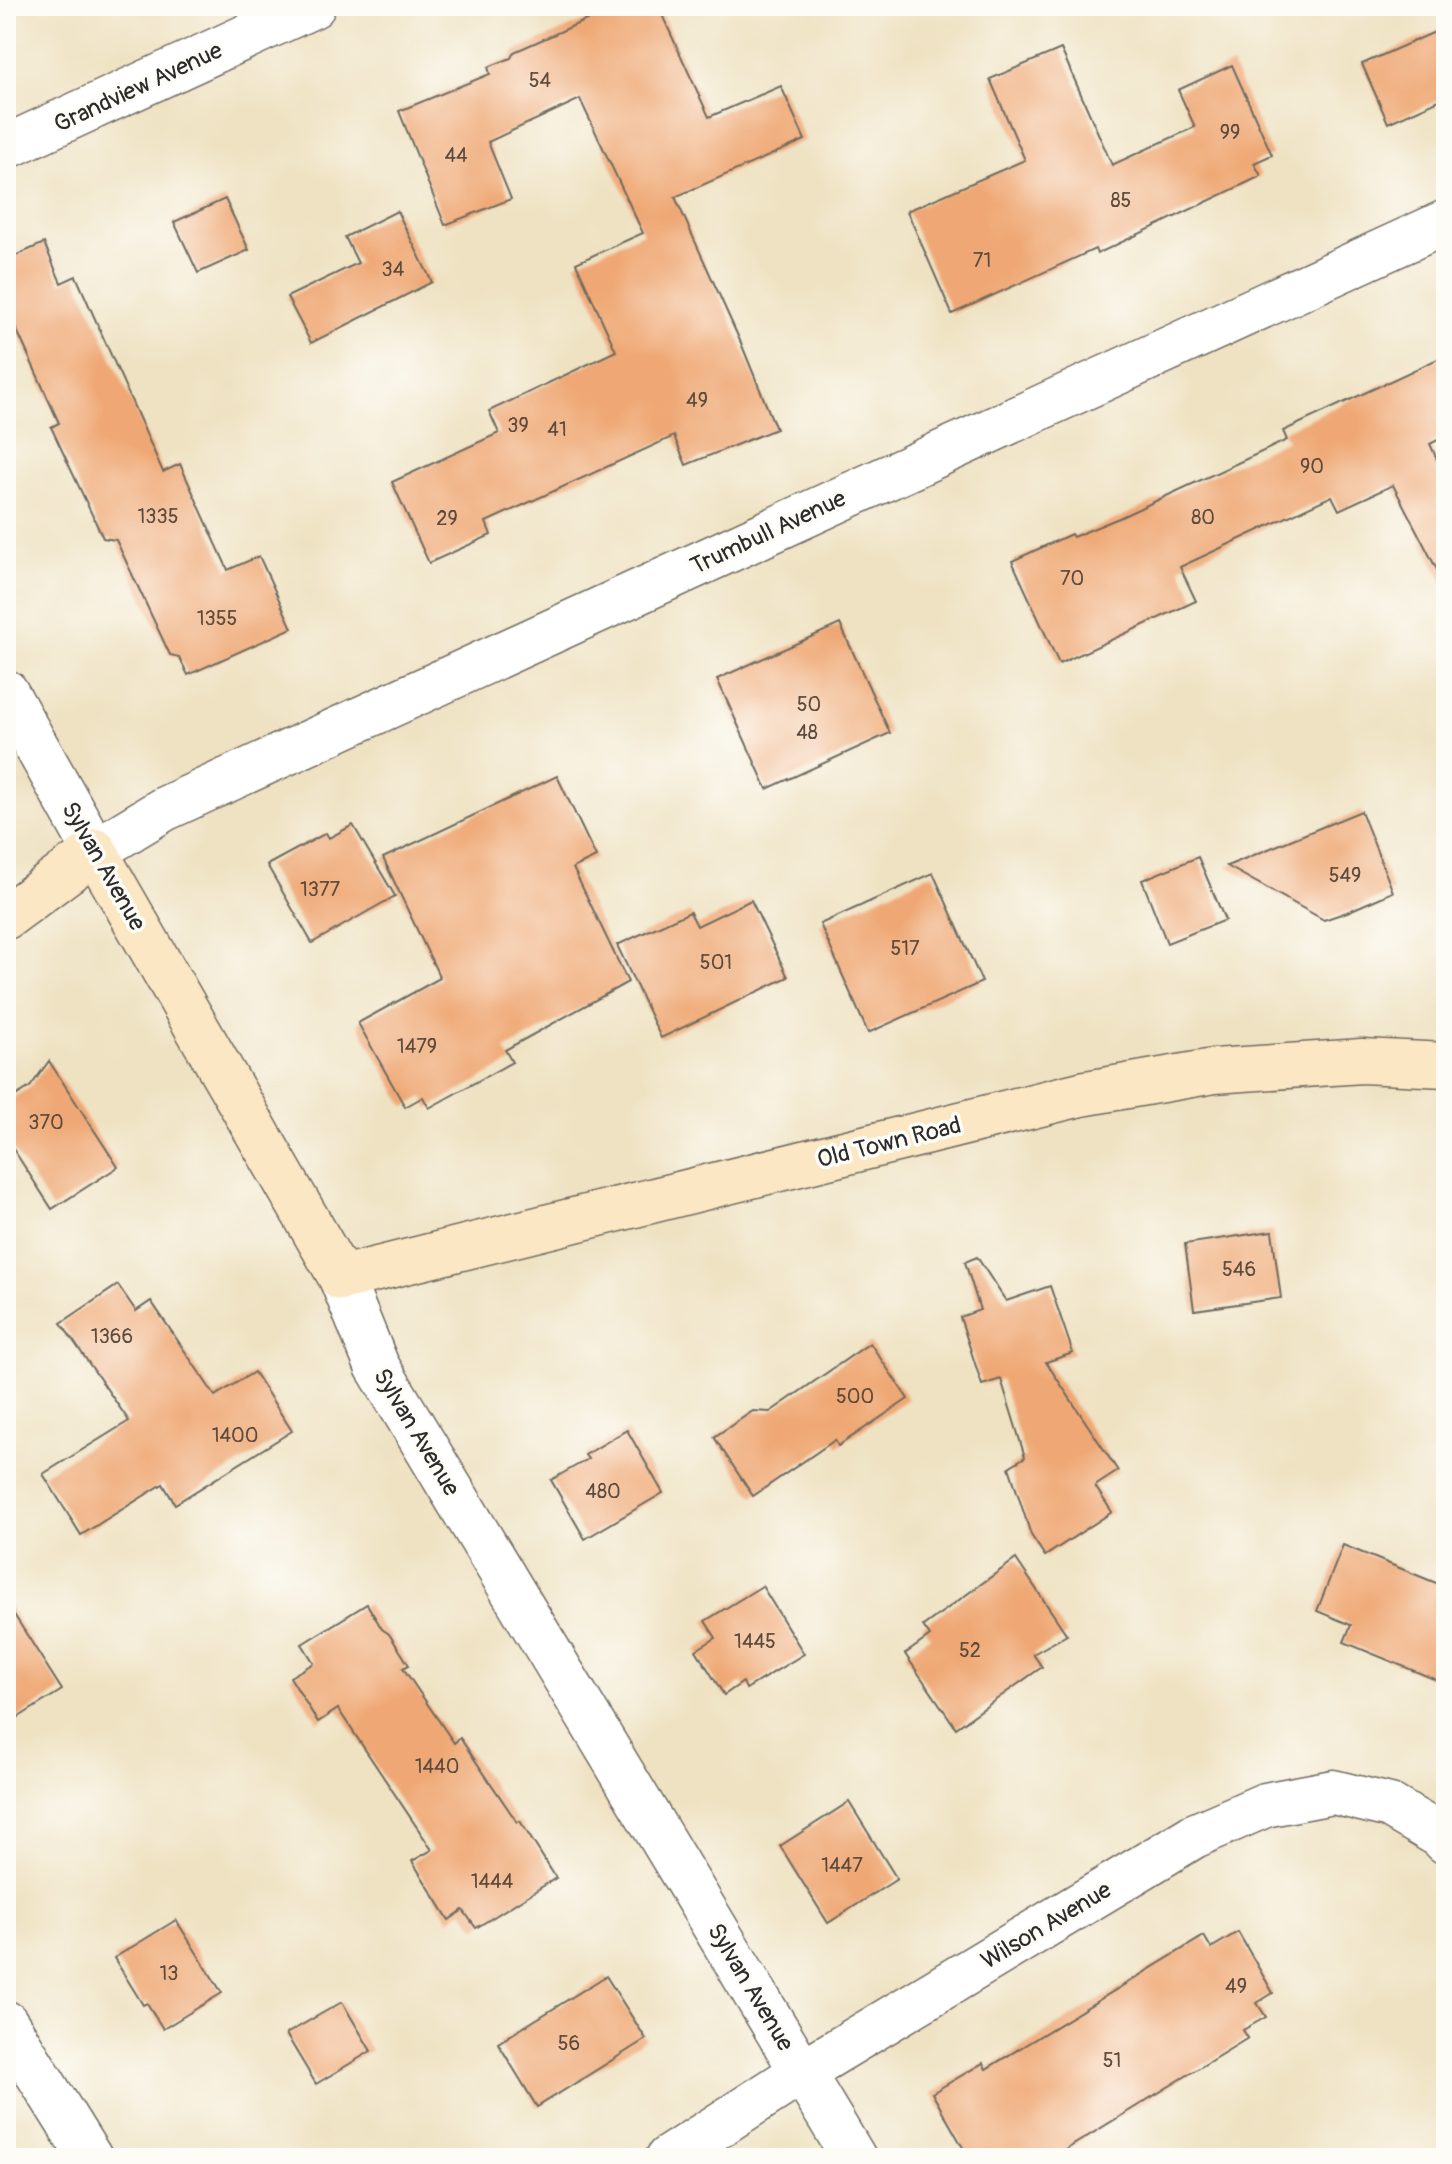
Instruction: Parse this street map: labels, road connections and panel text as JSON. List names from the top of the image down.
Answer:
{
  "streets": {
    "main road": ["Sylvan Avenue", "Old Town Road"],
    "street": ["Grandview Avenue", "Trumbull Avenue", "Wilson Avenue"]
  },
  "crossings": [
    ["Trumbull Avenue", "Sylvan Avenue"],
    ["Sylvan Avenue", "Old Town Road"],
    ["Sylvan Avenue", "Wilson Avenue"]
  ],
  "house_numbers": [
    "54",
    "99",
    "44",
    "85",
    "71",
    "34",
    "49",
    "39",
    "41",
    "90",
    "1335",
    "80",
    "29",
    "70",
    "1355",
    "50",
    "48",
    "549",
    "1377",
    "517",
    "501",
    "1479",
    "370",
    "546",
    "1366",
    "500",
    "1400",
    "480",
    "1445",
    "52",
    "1440",
    "1447",
    "1444",
    "13",
    "49",
    "56",
    "51"
  ]
}
